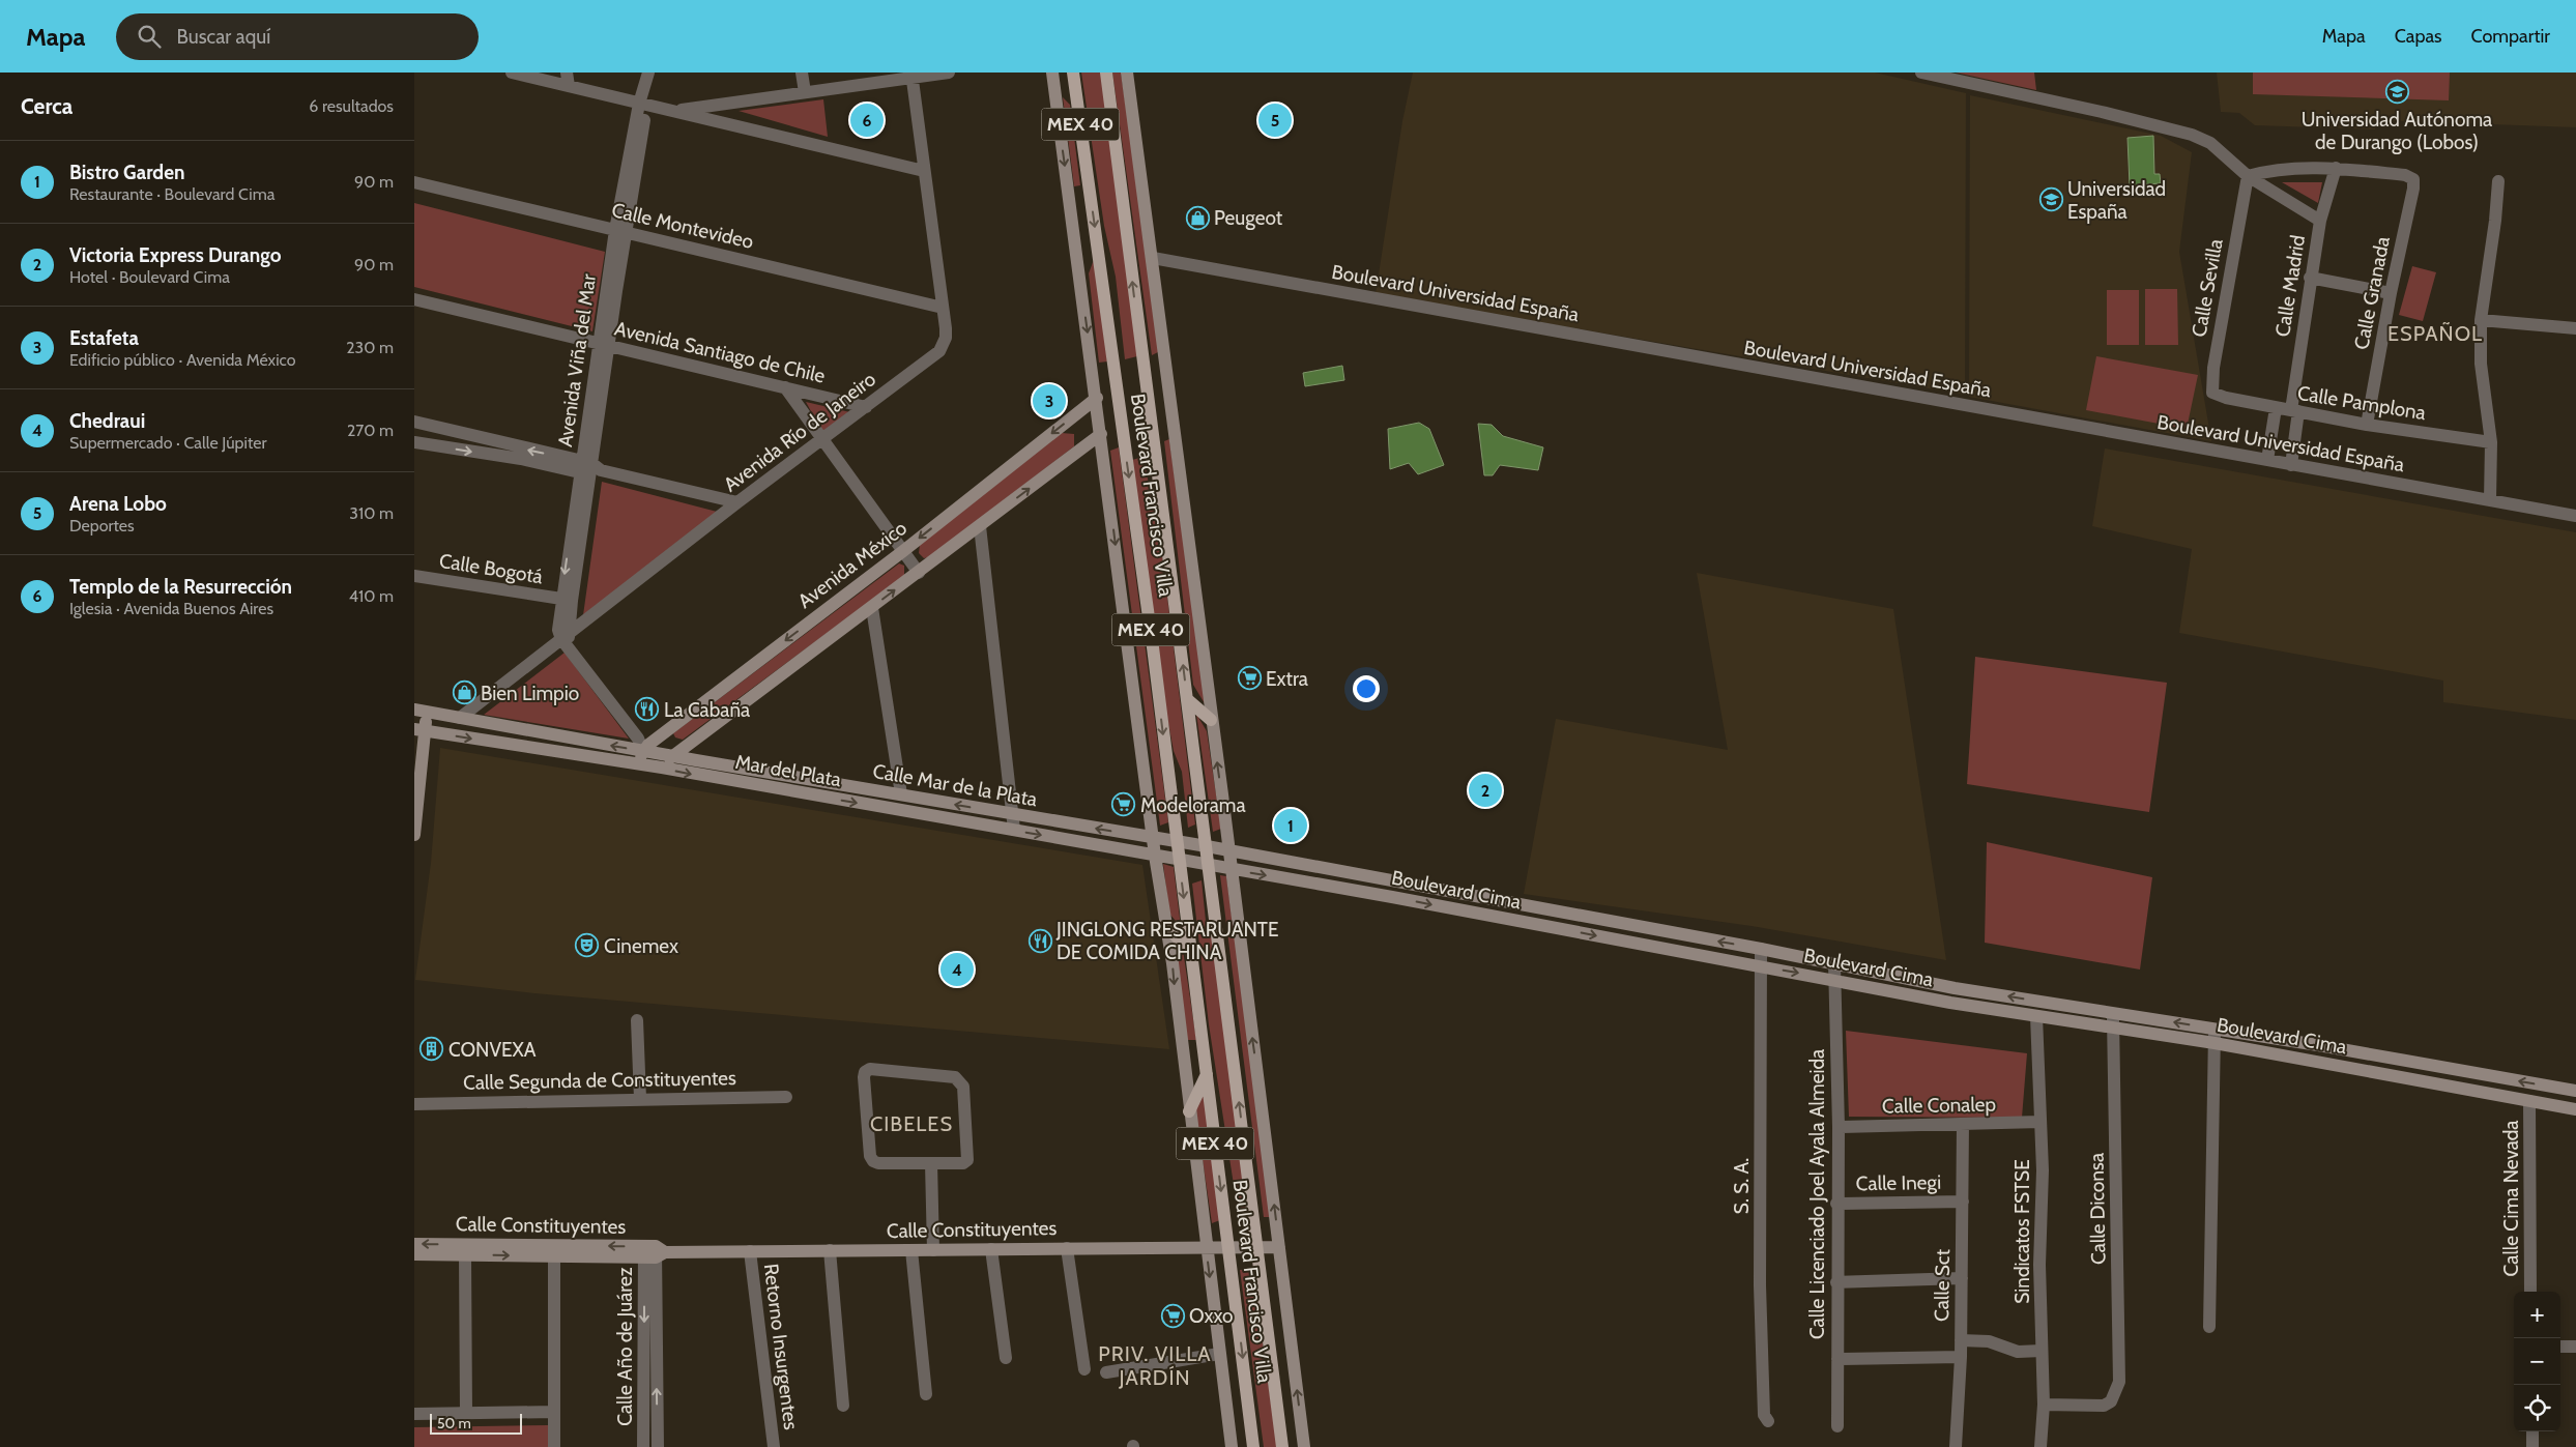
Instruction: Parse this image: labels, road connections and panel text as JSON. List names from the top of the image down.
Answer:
{
  "streets": {
    "main road": [
      "MEX 40",
      "Boulevard Francisco Villa",
      "Avenida México",
      "Mar del Plata",
      "Calle Mar de la Plata",
      "Boulevard Cima",
      "Calle Constituyentes"
    ],
    "street": [
      "Calle Montevideo",
      "Calle Madrid",
      "Calle Sevilla",
      "Boulevard Universidad España",
      "Calle Granada",
      "Avenida Santiago de Chile",
      "Avenida Viña del Mar",
      "Calle Pamplona",
      "Avenida Río de Janeiro",
      "Calle Bogotá",
      "Calle Segunda de Constituyentes",
      "Calle Conalep",
      "Calle Inegi",
      "S. S. A.",
      "Calle Licenciado Joel Ayala Almeida",
      "Calle Cima Nevada",
      "Calle Diconsa",
      "Sindicatos FSTSE",
      "Calle Sct",
      "Calle Año de Juárez",
      "Retorno Insurgentes"
    ]
  },
  "crossings": [
    ["Calle Montevideo", "Avenida Viña del Mar"],
    ["Calle Montevideo", "Avenida Río de Janeiro"],
    ["Calle Madrid", "Boulevard Universidad España"],
    ["Calle Madrid", "Calle Granada"],
    ["Calle Madrid", "Calle Pamplona"],
    ["Calle Sevilla", "Calle Pamplona"],
    ["Boulevard Universidad España", "Boulevard Francisco Villa"],
    ["Calle Granada", "Calle Pamplona"],
    ["Avenida Santiago de Chile", "Avenida Viña del Mar"],
    ["Avenida Santiago de Chile", "Avenida Río de Janeiro"],
    ["Avenida Viña del Mar", "Avenida Río de Janeiro"],
    ["Avenida Viña del Mar", "Calle Bogotá"],
    ["Avenida Río de Janeiro", "Calle Mar de la Plata"],
    ["Boulevard Francisco Villa", "Calle Mar de la Plata"],
    ["Boulevard Francisco Villa", "Boulevard Cima"],
    ["Boulevard Francisco Villa", "Calle Constituyentes"],
    ["Avenida México", "Mar del Plata"],
    ["Avenida México", "Calle Mar de la Plata"],
    ["Mar del Plata", "Boulevard Cima"],
    ["Calle Mar de la Plata", "Boulevard Cima"],
    ["Boulevard Cima", "S. S. A."],
    ["Boulevard Cima", "Calle Licenciado Joel Ayala Almeida"],
    ["Boulevard Cima", "Calle Cima Nevada"],
    ["Boulevard Cima", "Calle Diconsa"],
    ["Boulevard Cima", "Sindicatos FSTSE"],
    ["Calle Conalep", "Calle Licenciado Joel Ayala Almeida"],
    ["Calle Conalep", "Sindicatos FSTSE"],
    ["Calle Conalep", "Calle Sct"],
    ["Calle Inegi", "Calle Licenciado Joel Ayala Almeida"],
    ["Calle Inegi", "Calle Sct"],
    ["Calle Diconsa", "Sindicatos FSTSE"],
    ["Calle Constituyentes", "Calle Año de Juárez"],
    ["Calle Constituyentes", "Retorno Insurgentes"]
  ],
  "one_way": ["Mar del Plata", "Calle Mar de la Plata"],
  "districts": ["ESPAÑOL", "CIBELES", "PRIV. VILLA JARDÍN"],
  "places": {
    "school or university": ["Universidad Autónoma de Durango (Lobos)", "Universidad España"],
    "shop": ["Peugeot", "Bien Limpio"],
    "supermarket": ["Extra", "Modelorama", "Oxxo"],
    "restaurant": ["La Cabaña", "JINGLONG RESTARUANTE DE COMIDA CHINA"],
    "theatre": ["Cinemex"],
    "building": ["CONVEXA"]
  },
  "scale_bar": "50 m",
  "page": {
    "header": "Mapa",
    "search": "Buscar aquí",
    "nav": ["Mapa", "Capas", "Compartir"],
    "heading": ["Cerca", "6 resultados"],
    "pins": [
      "5",
      "6",
      "3",
      "2",
      "1",
      "4"
    ],
    "list": [
      {
        "mark": "1",
        "name": "Bistro Garden",
        "note": "Restaurante · Boulevard Cima",
        "value": "90 m"
      },
      {
        "mark": "2",
        "name": "Victoria Express Durango",
        "note": "Hotel · Boulevard Cima",
        "value": "90 m"
      },
      {
        "mark": "3",
        "name": "Estafeta",
        "note": "Edificio público · Avenida México",
        "value": "230 m"
      },
      {
        "mark": "4",
        "name": "Chedraui",
        "note": "Supermercado · Calle Júpiter",
        "value": "270 m"
      },
      {
        "mark": "5",
        "name": "Arena Lobo",
        "note": "Deportes",
        "value": "310 m"
      },
      {
        "mark": "6",
        "name": "Templo de la Resurrección",
        "note": "Iglesia · Avenida Buenos Aires",
        "value": "410 m"
      }
    ],
    "map_buttons": ["+", "−"],
    "scale": "50 m"
  }
}
